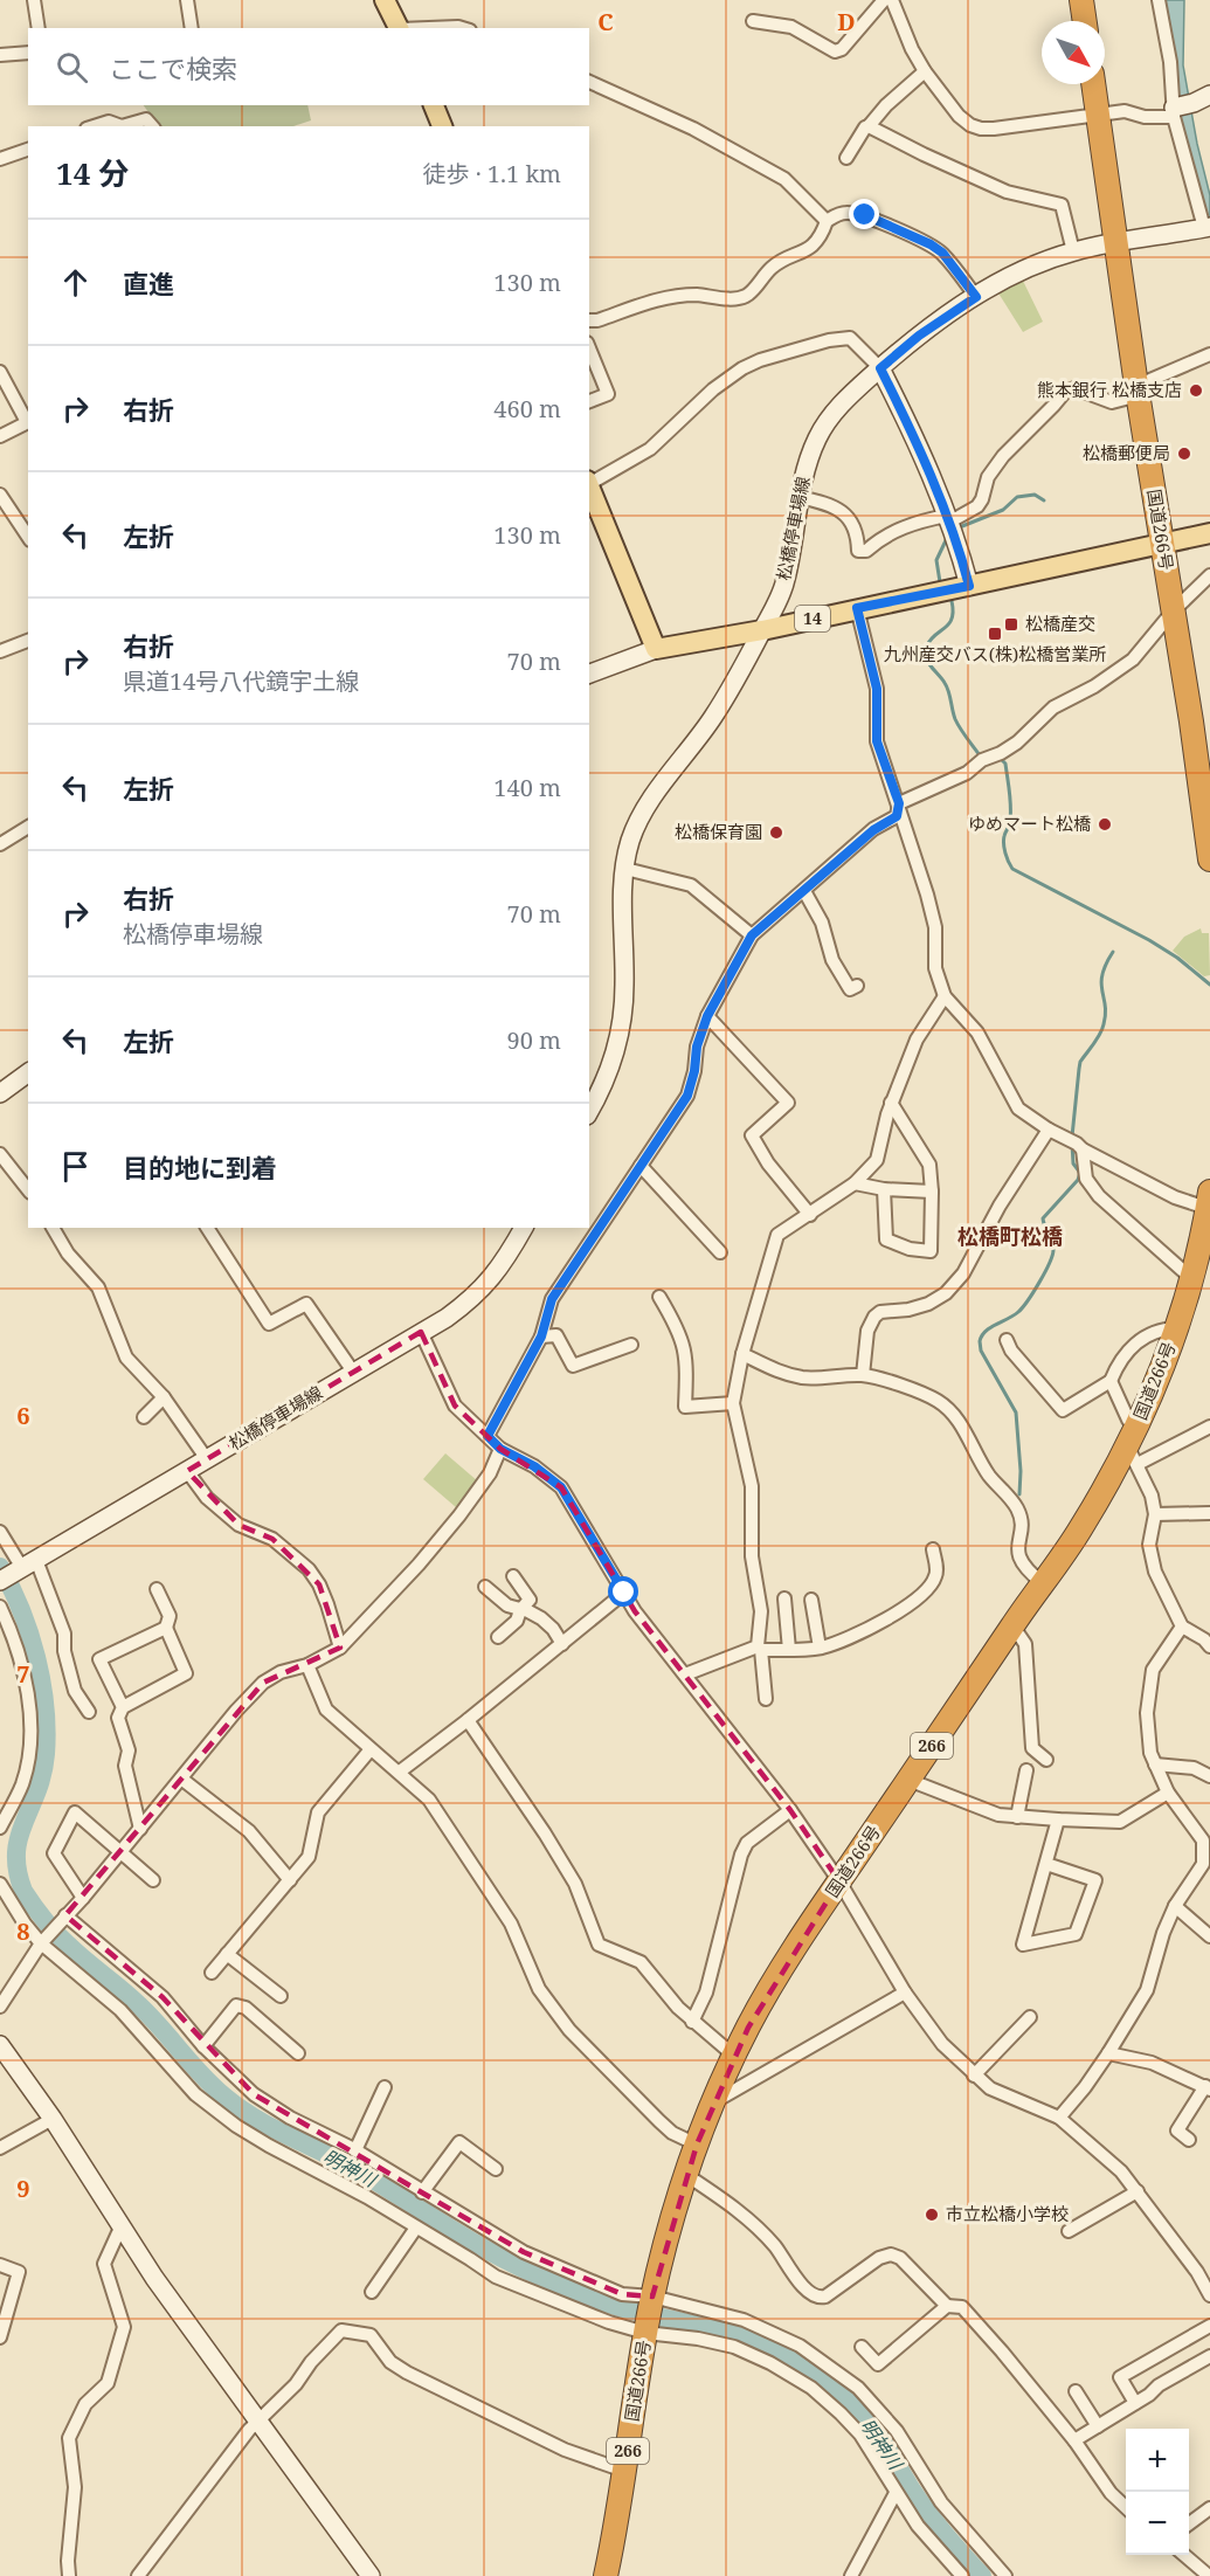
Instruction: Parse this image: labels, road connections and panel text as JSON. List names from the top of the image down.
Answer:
{
  "streets": {
    "highway": ["国道266号", "266"],
    "main road": ["松橋停車場線", "14"]
  },
  "crossings": [
    ["松橋停車場線", "国道266号"],
    ["松橋停車場線", "14"],
    ["国道266号", "14"]
  ],
  "districts": ["松橋町松橋"],
  "water": ["明神川"],
  "places": {
    "other": [
      "熊本銀行 松橋支店",
      "松橋郵便局",
      "ゆめマート松橋",
      "松橋保育園",
      "市立松橋小学校"
    ],
    "transit": ["松橋産交", "九州産交バス(株)松橋営業所"]
  },
  "north": "bottom right",
  "page": {
    "search": "ここで検索",
    "heading": ["14 分", "徒歩 · 1.1 km"],
    "list": [
      ["直進", "130 m"],
      ["右折", "460 m"],
      ["左折", "130 m"],
      ["右折", "県道14号八代鏡宇土線", "70 m"],
      ["左折", "140 m"],
      ["右折", "松橋停車場線", "70 m"],
      ["左折", "90 m"],
      "目的地に到着"
    ],
    "map_buttons": ["+", "−"]
  },
  "grid": {
    "columns": ["C", "D"],
    "rows": [
      "6",
      "7",
      "8",
      "9"
    ]
  }
}
